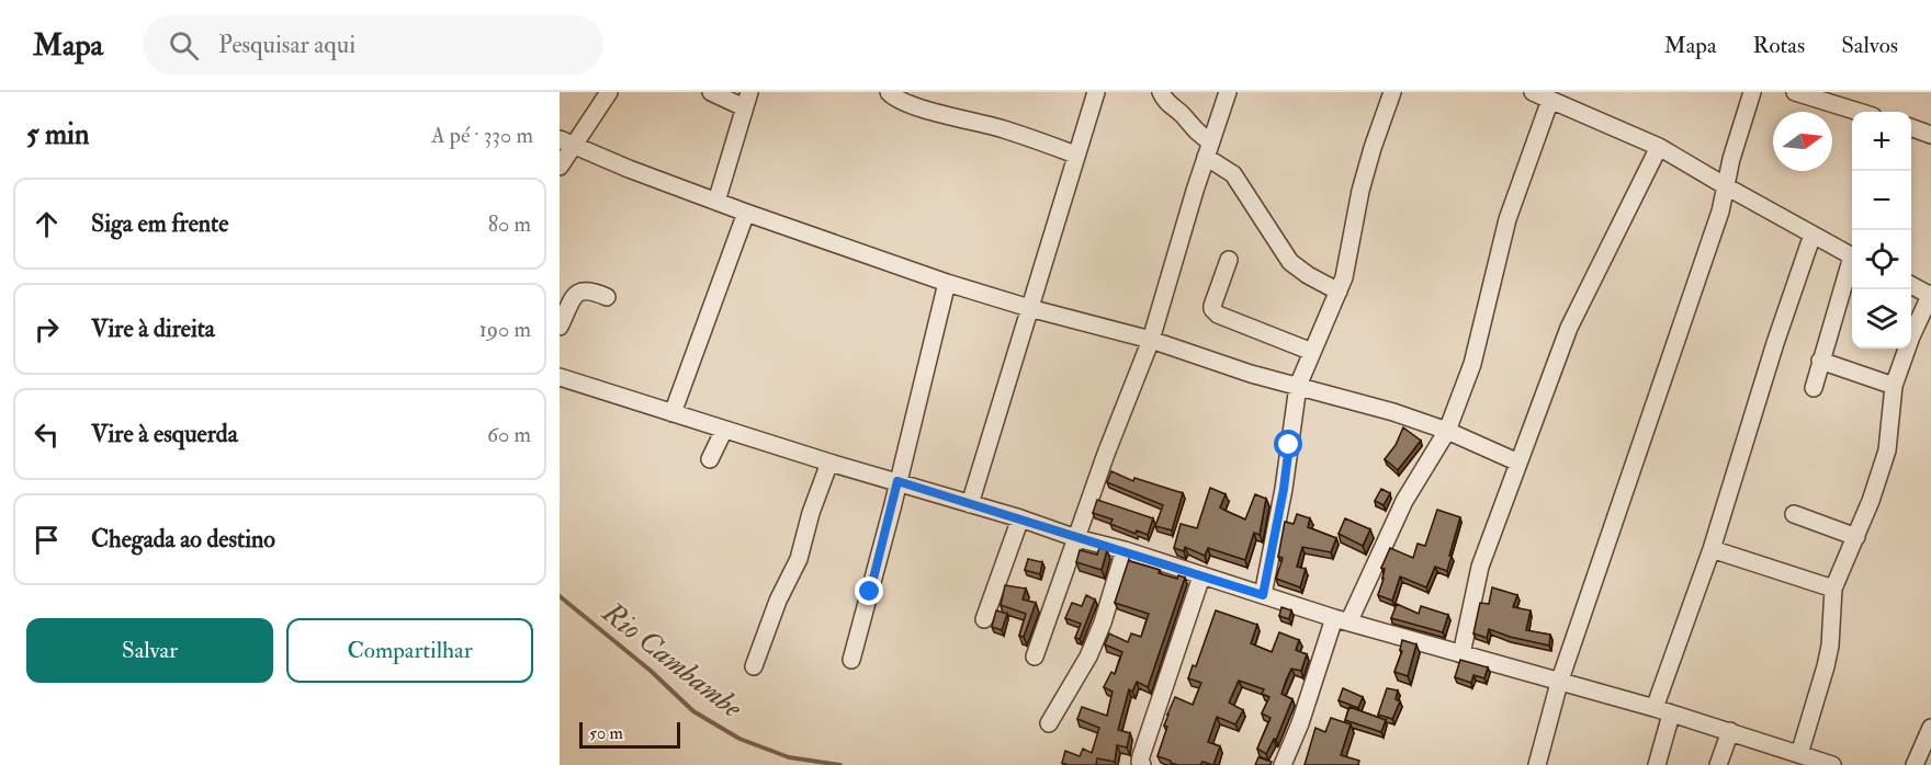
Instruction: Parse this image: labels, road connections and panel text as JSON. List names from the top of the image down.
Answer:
{
  "water": ["Rio Cambambe"],
  "scale_bar": "50 m",
  "north": "right",
  "page": {
    "header": "Mapa",
    "search": "Pesquisar aqui",
    "nav": ["Mapa", "Rotas", "Salvos"],
    "heading": ["5 min", "A pé · 330 m"],
    "map_buttons": ["+", "−"],
    "list": [
      ["Siga em frente", "80 m"],
      ["Vire à direita", "190 m"],
      ["Vire à esquerda", "60 m"],
      "Chegada ao destino"
    ],
    "buttons": ["Salvar", "Compartilhar"],
    "scale": "50 m"
  }
}
